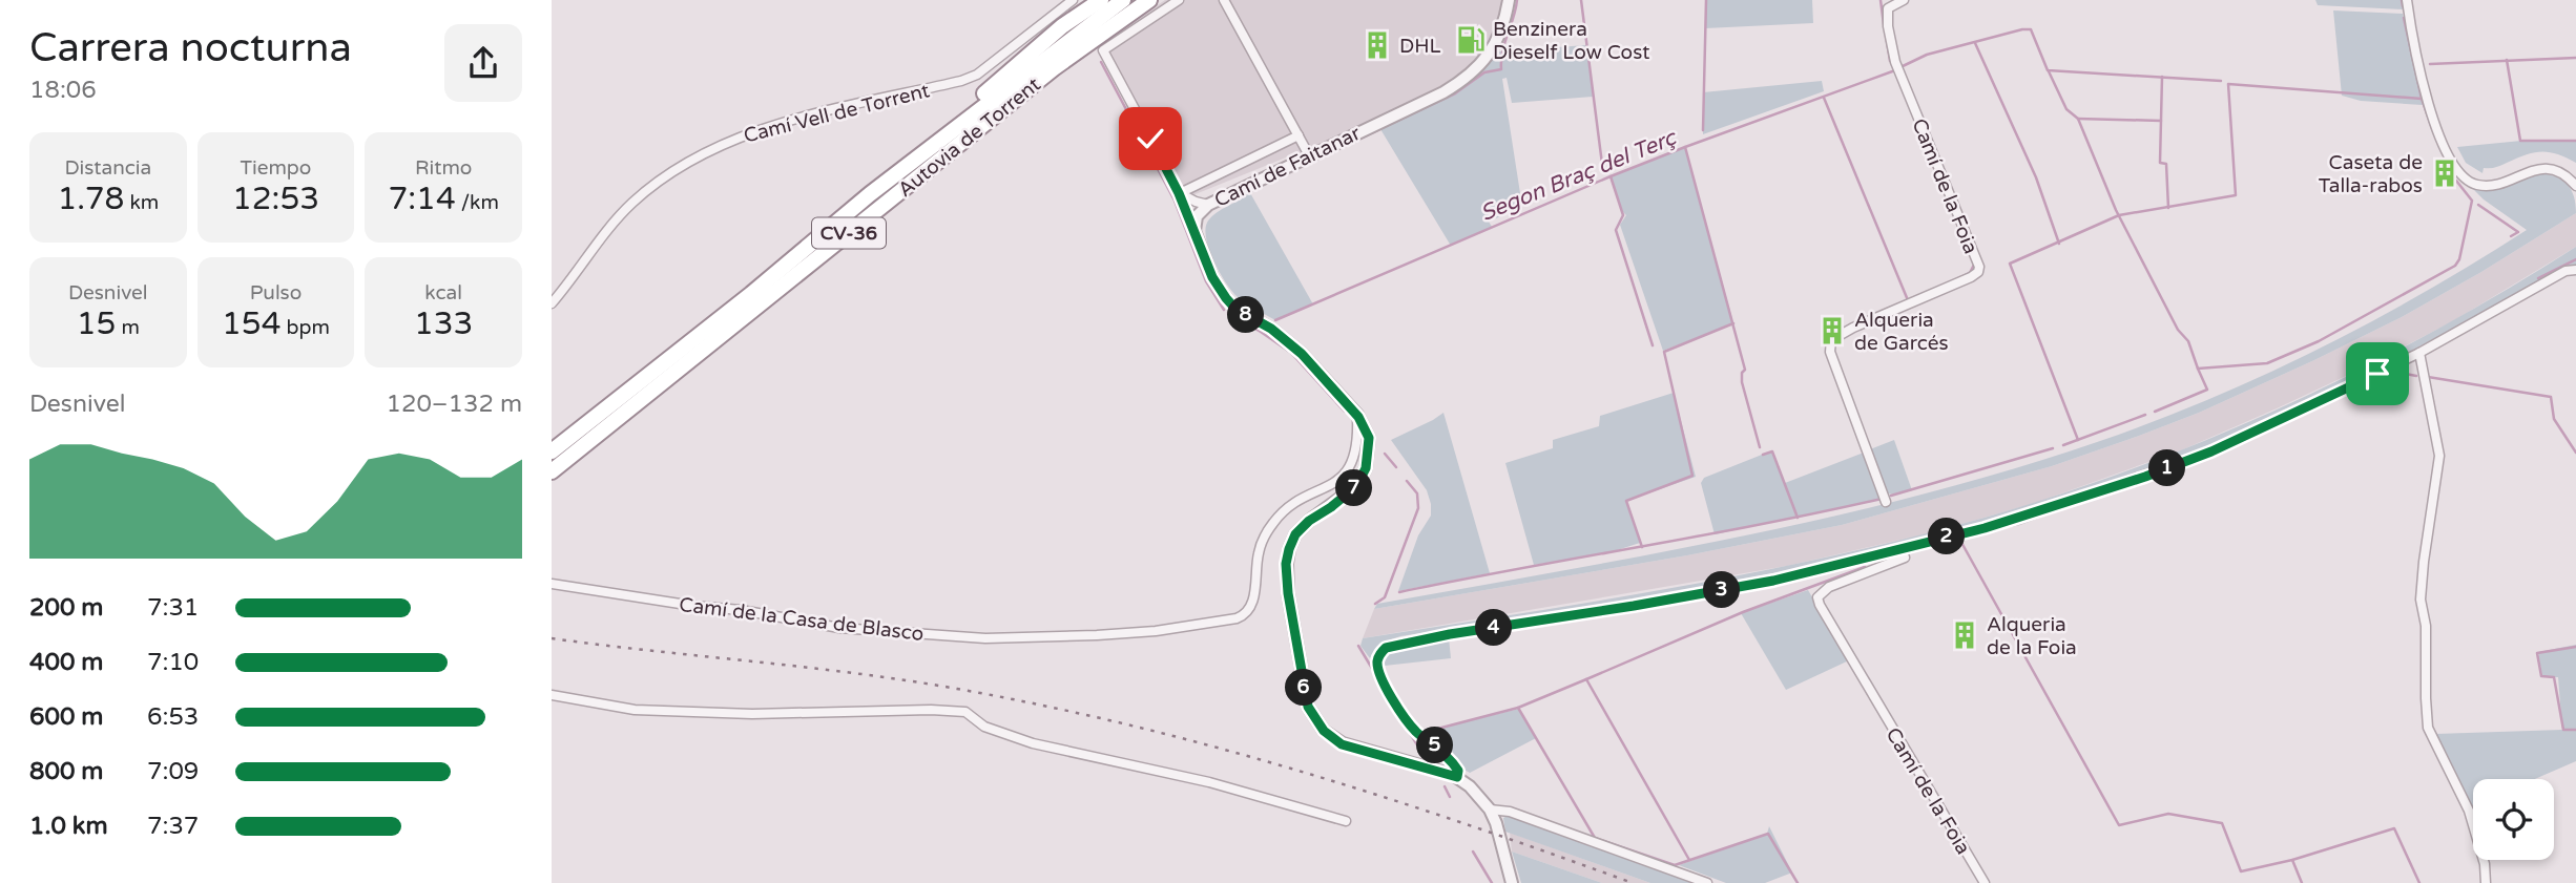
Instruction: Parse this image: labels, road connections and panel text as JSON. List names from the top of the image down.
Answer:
{
  "streets": {
    "highway": ["Autovia de Torrent", "CV-36"],
    "street": [
      "Camí Vell de Torrent",
      "Camí de Faitanar",
      "Camí de la Foia",
      "Camí de la Casa de Blasco"
    ]
  },
  "water": ["Segon Braç del Terç"],
  "places": {
    "fuel station": ["Benzinera Dieself Low Cost"],
    "building": [
      "DHL",
      "Caseta de Talla-rabos",
      "Alqueria de Garcés",
      "Alqueria de la Foia"
    ]
  },
  "page": {
    "heading": ["Carrera nocturna", "18:06"],
    "stats": [
      ["Distancia", "1.78 km"],
      ["Tiempo", "12:53"],
      ["Ritmo", "7:14 /km"],
      ["Desnivel", "15 m"],
      ["Pulso", "154 bpm"],
      ["kcal", "133"]
    ],
    "pins": [
      "8",
      "1",
      "7",
      "2",
      "3",
      "4",
      "6",
      "5"
    ],
    "chart": ["Desnivel", "120–132 m"],
    "list": [
      {
        "name": "200 m",
        "note": "7:31"
      },
      {
        "name": "400 m",
        "note": "7:10"
      },
      {
        "name": "600 m",
        "note": "6:53"
      },
      {
        "name": "800 m",
        "note": "7:09"
      },
      {
        "name": "1.0 km",
        "note": "7:37"
      }
    ]
  }
}
